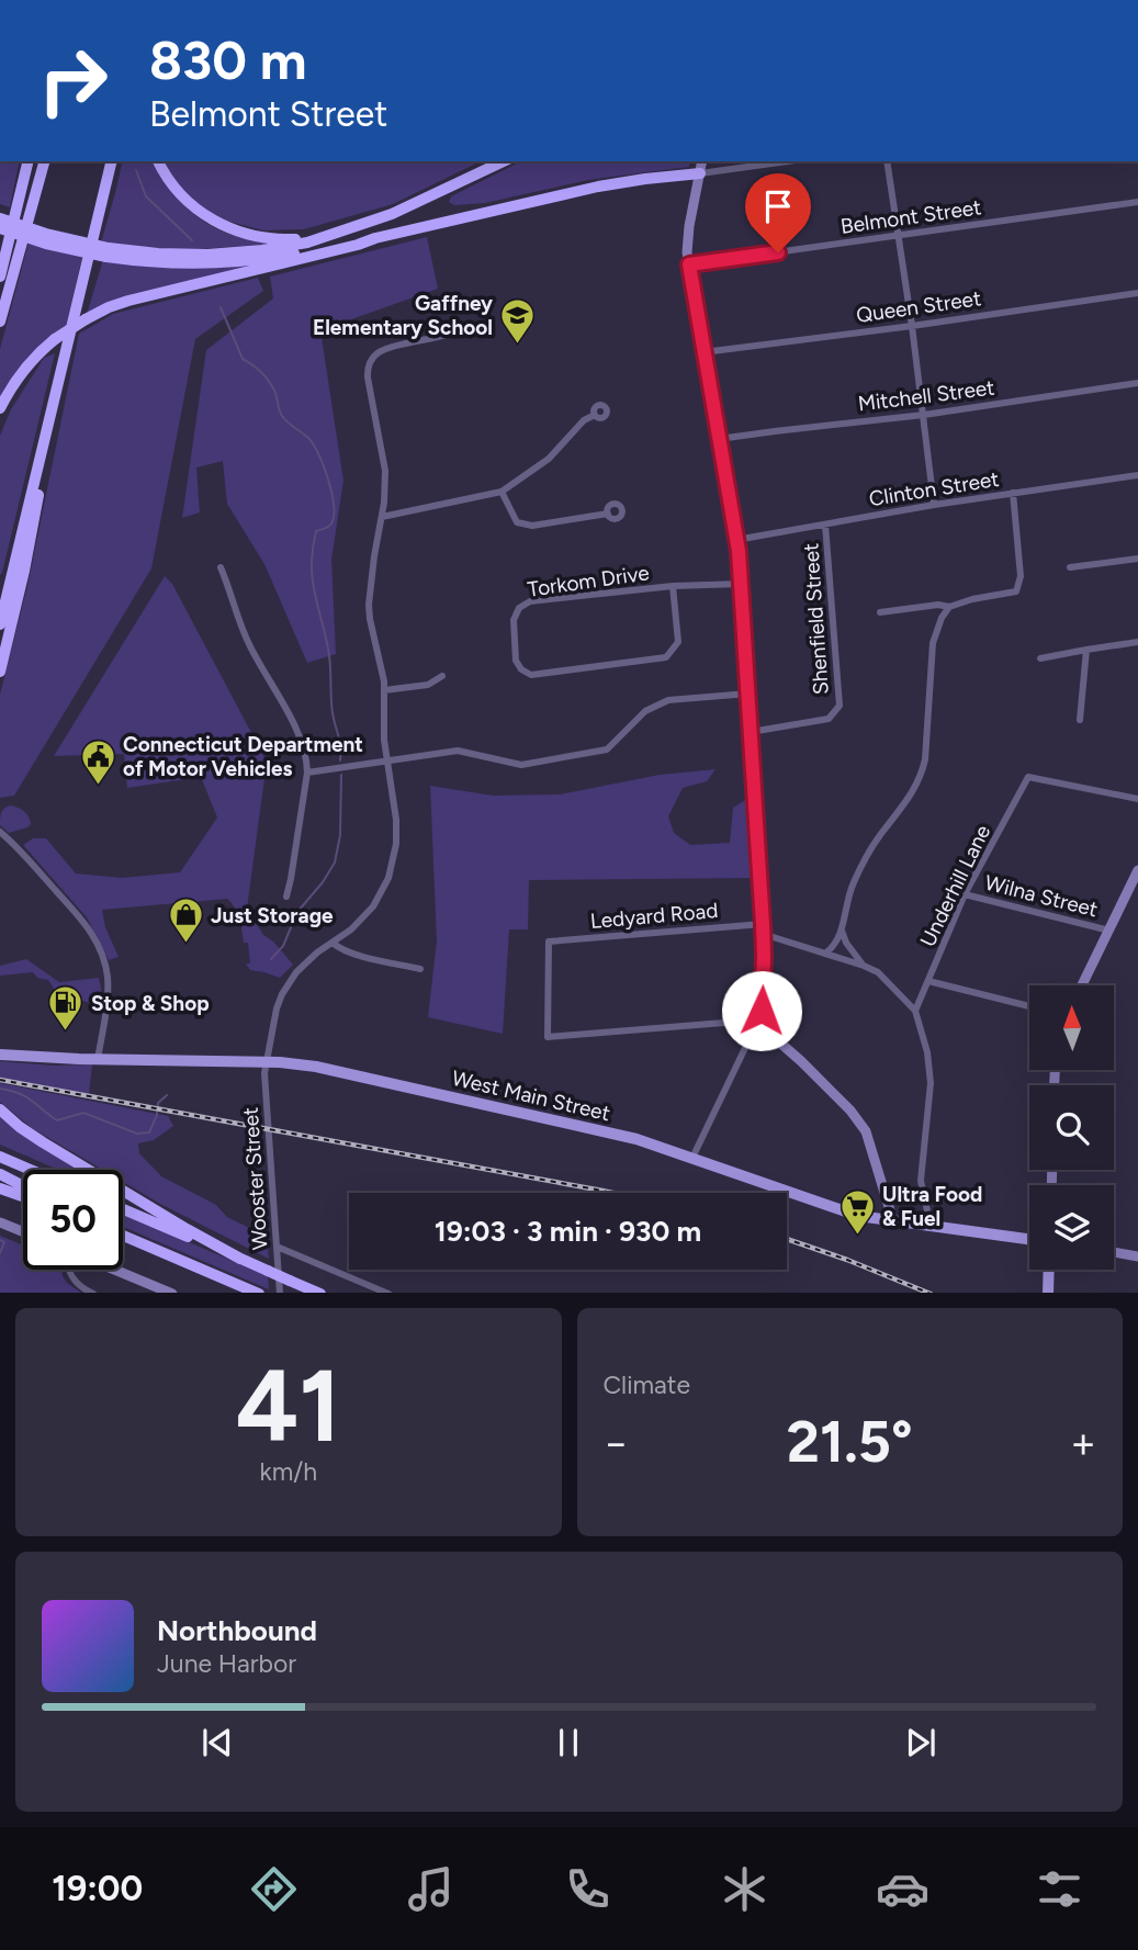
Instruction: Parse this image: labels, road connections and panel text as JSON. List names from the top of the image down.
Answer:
{
  "streets": {
    "main road": ["West Main Street"],
    "street": [
      "Belmont Street",
      "Queen Street",
      "Mitchell Street",
      "Clinton Street",
      "Torkom Drive",
      "Shenfield Street",
      "Underhill Lane",
      "Wilna Street",
      "Ledyard Road",
      "Wooster Street"
    ]
  },
  "crossings": [
    ["Clinton Street", "Shenfield Street"],
    ["Underhill Lane", "Wilna Street"],
    ["West Main Street", "Wooster Street"]
  ],
  "places": {
    "school or university": ["Gaffney Elementary School"],
    "public building": ["Connecticut Department of Motor Vehicles"],
    "shop": ["Just Storage"],
    "fuel station": ["Stop & Shop"],
    "supermarket": ["Ultra Food & Fuel"]
  },
  "north": "top",
  "page": {
    "turn": ["830 m", "Belmont Street"],
    "limit": "50",
    "trip": "19:03 · 3 min · 930 m",
    "tile": [
      ["41", "km/h"],
      "Climate"
    ],
    "heat": ["−", "21.5°", "+"],
    "song": ["Northbound", "June Harbor"],
    "tabs": "19:00"
  }
}
